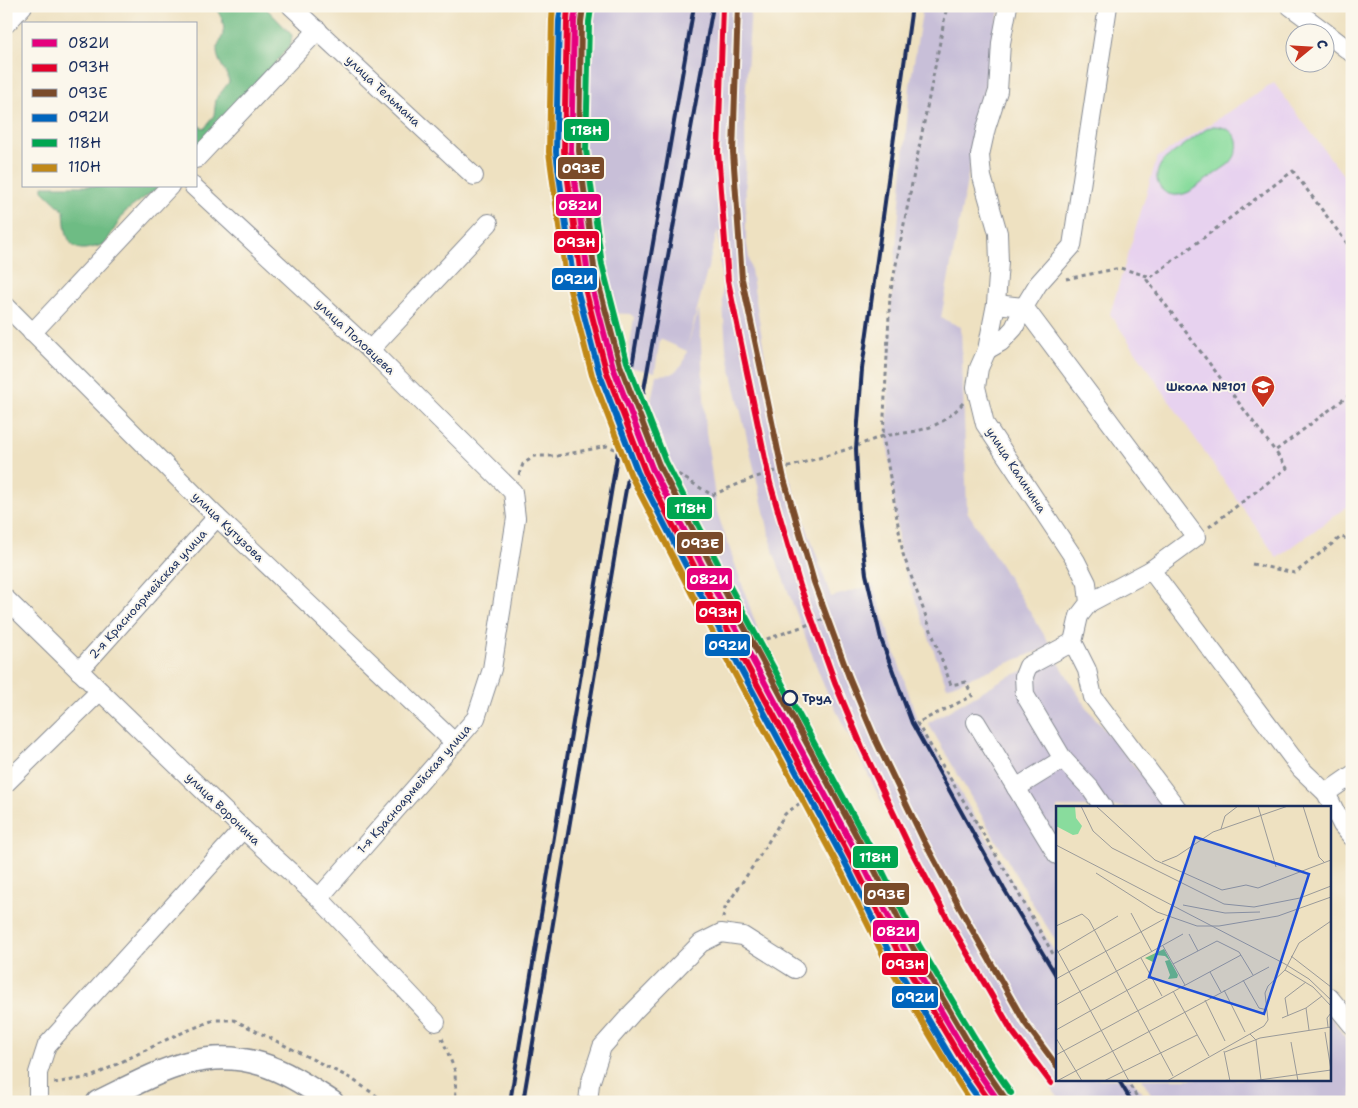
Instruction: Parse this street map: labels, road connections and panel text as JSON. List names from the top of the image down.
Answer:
{
  "streets": {
    "street": [
      "улица Тельмана",
      "улица Половцева",
      "улица Калинина",
      "улица Кутузова",
      "2-я Красноармейская улица",
      "1-я Красноармейская улица",
      "улица Воронина"
    ]
  },
  "crossings": [
    ["улица Половцева", "1-я Красноармейская улица"],
    ["улица Кутузова", "2-я Красноармейская улица"],
    ["улица Кутузова", "1-я Красноармейская улица"],
    ["2-я Красноармейская улица", "улица Воронина"],
    ["1-я Красноармейская улица", "улица Воронина"]
  ],
  "places": {
    "school or university": ["Школа №101"],
    "other": ["Труд"]
  },
  "lines": [
    "transit line 082И",
    "transit line 093Н",
    "transit line 093Е",
    "transit line 092И",
    "transit line 110Н",
    "transit line 118Н"
  ],
  "legend": [
    "082И",
    "093Н",
    "093Е",
    "092И",
    "118Н",
    "110Н"
  ],
  "north": "right"
}
